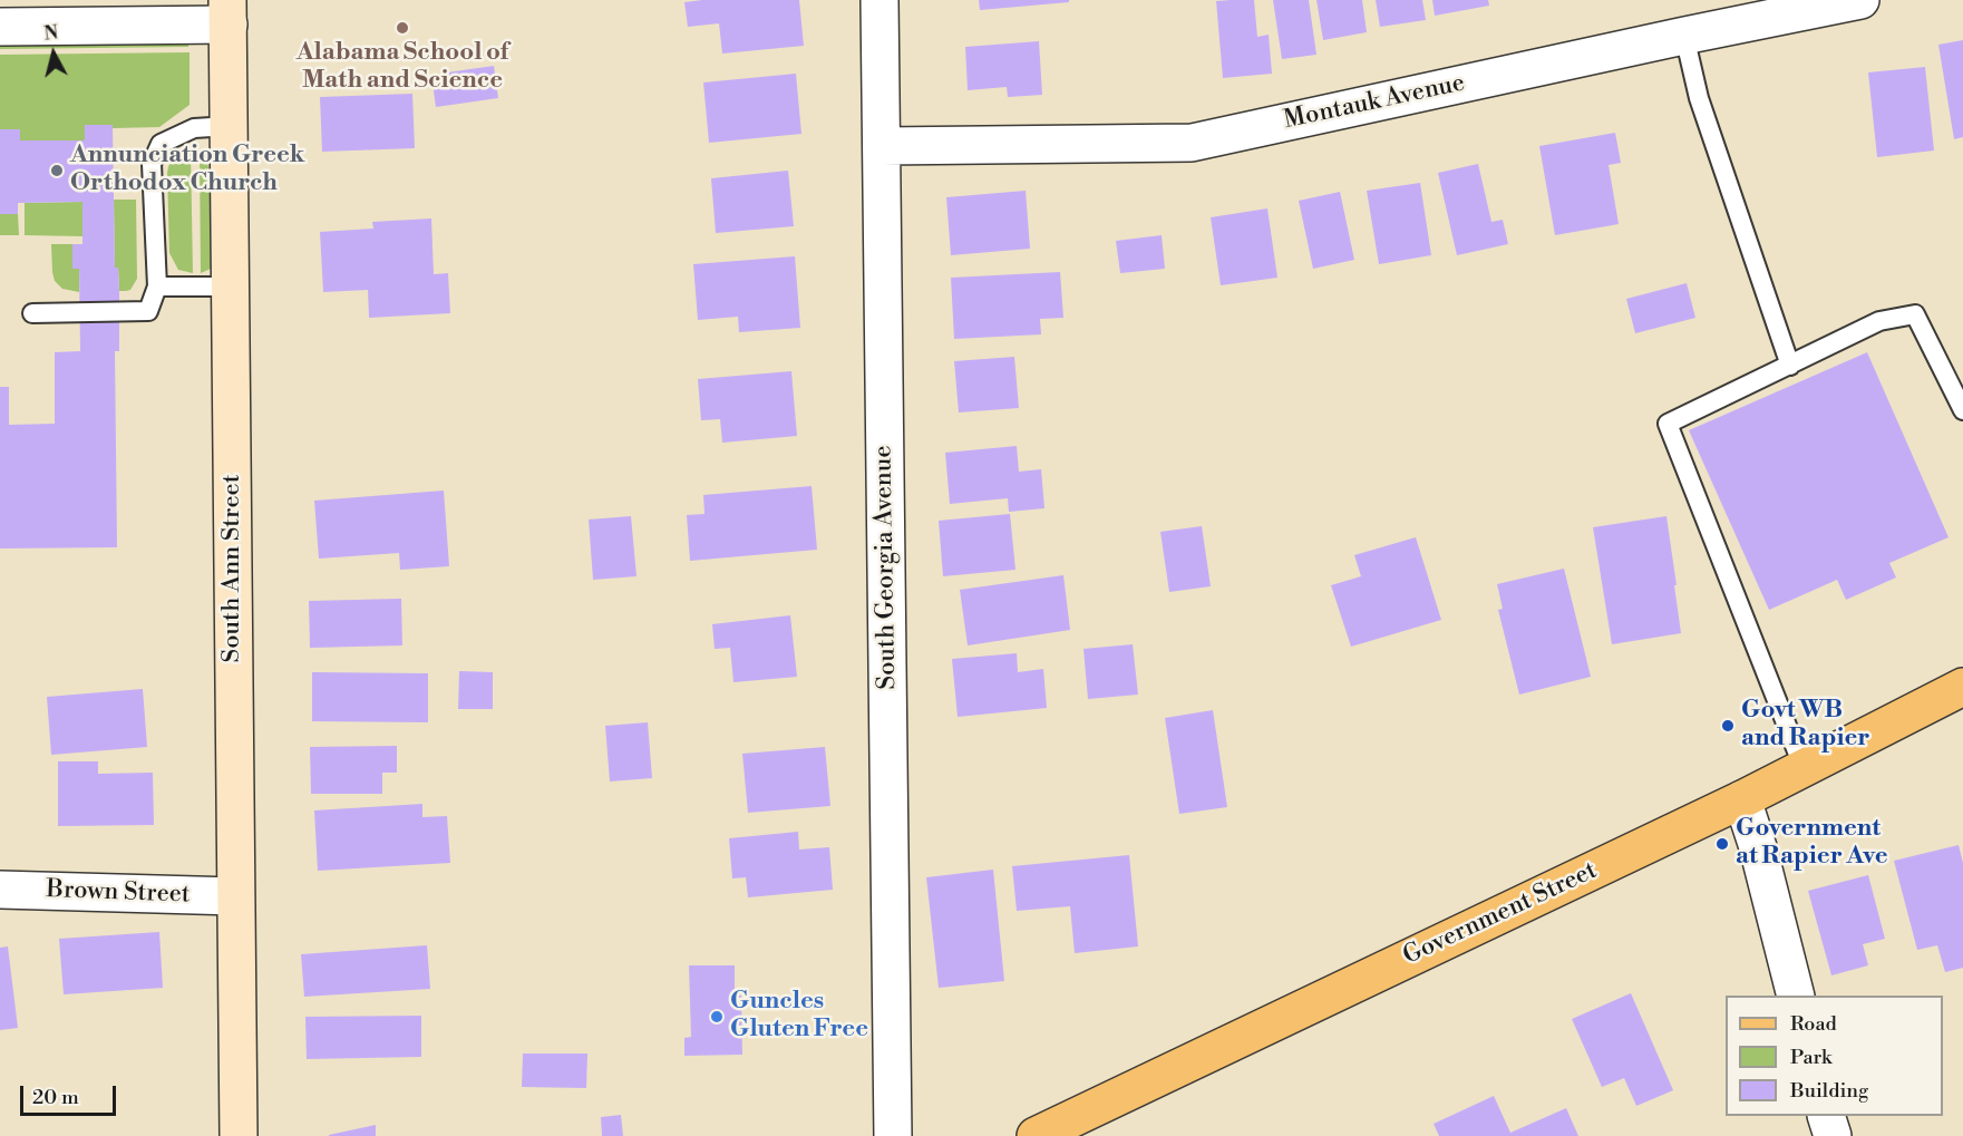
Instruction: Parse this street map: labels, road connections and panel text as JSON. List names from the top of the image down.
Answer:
{
  "streets": {
    "main road": ["Government Street"],
    "street": [
      "Montauk Avenue",
      "South Georgia Avenue",
      "South Ann Street",
      "Brown Street"
    ]
  },
  "crossings": [
    ["Montauk Avenue", "South Georgia Avenue"],
    ["South Ann Street", "Brown Street"]
  ],
  "places": [
    "Alabama School of Math and Science",
    "Annunciation Greek Orthodox Church",
    "Govt WB and Rapier",
    "Government at Rapier Ave",
    "Guncles Gluten Free"
  ],
  "legend": ["Road", "Park", "Building"],
  "scale_bar": "20 m",
  "north": "top"
}
